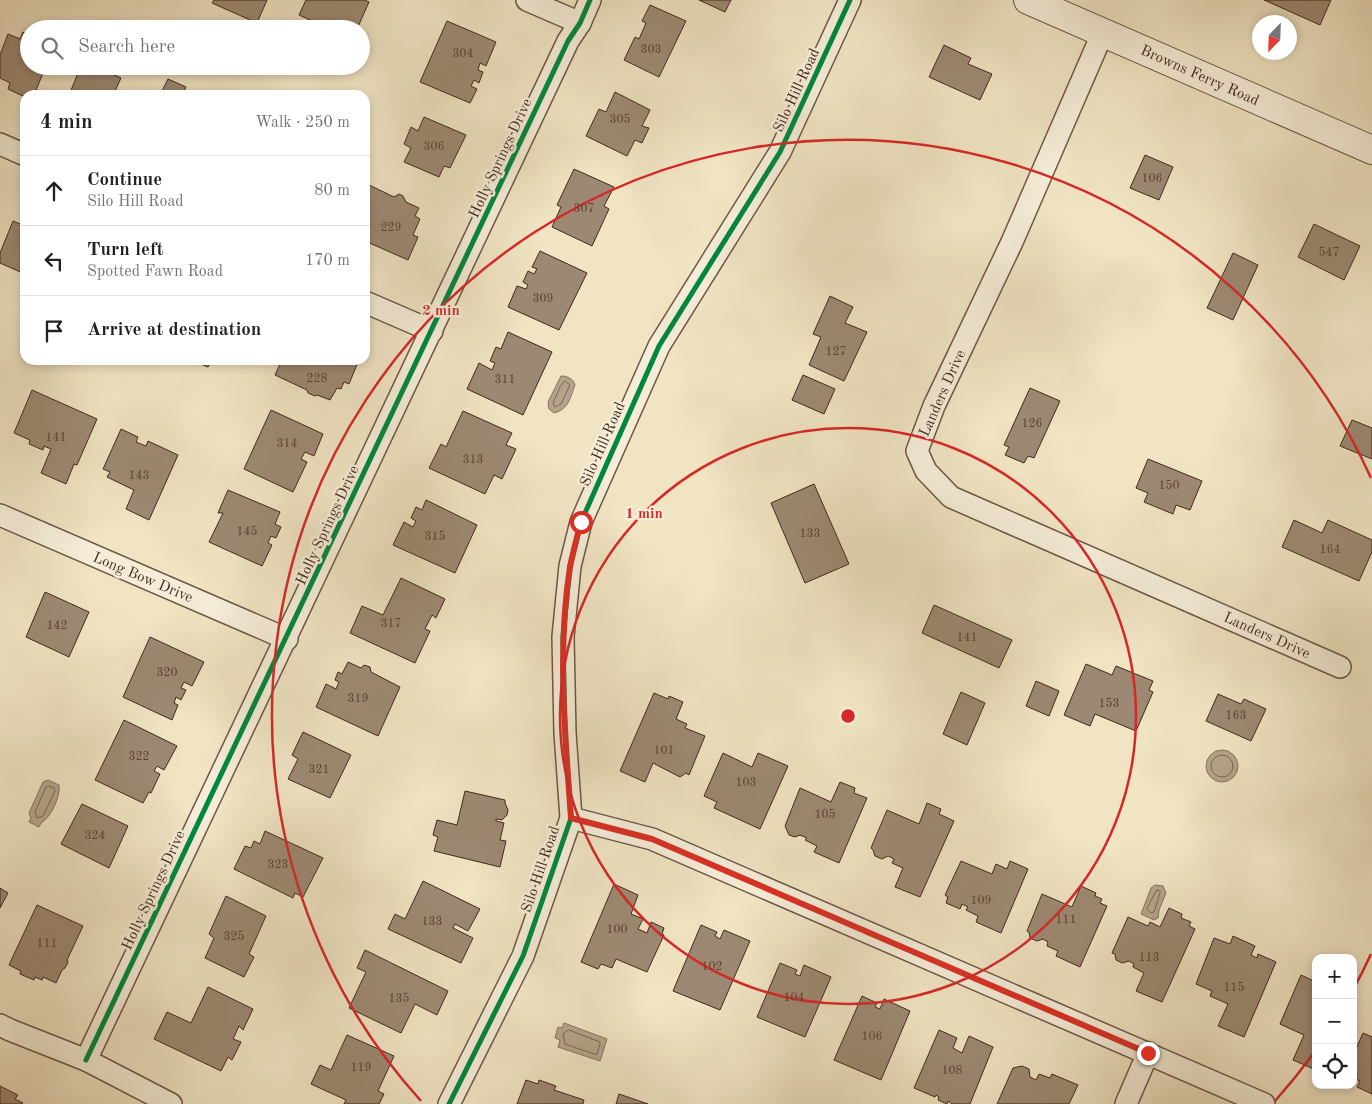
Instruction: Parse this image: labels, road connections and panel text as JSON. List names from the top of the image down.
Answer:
{
  "streets": {
    "street": [
      "Browns Ferry Road",
      "Silo Hill Road",
      "Holly Springs Drive",
      "Landers Drive",
      "Long Bow Drive"
    ]
  },
  "crossings": [
    ["Browns Ferry Road", "Landers Drive"],
    ["Holly Springs Drive", "Long Bow Drive"]
  ],
  "house_numbers": [
    "303",
    "304",
    "305",
    "306",
    "106",
    "307",
    "229",
    "547",
    "309",
    "127",
    "228",
    "311",
    "126",
    "141",
    "314",
    "313",
    "143",
    "150",
    "145",
    "133",
    "315",
    "164",
    "317",
    "142",
    "141",
    "320",
    "319",
    "153",
    "163",
    "101",
    "322",
    "321",
    "103",
    "105",
    "324",
    "323",
    "109",
    "111",
    "133",
    "100",
    "325",
    "111",
    "113",
    "102",
    "115",
    "104",
    "135",
    "106",
    "119",
    "108"
  ],
  "north": "bottom left",
  "page": {
    "search": "Search here",
    "heading": ["4 min", "Walk · 250 m"],
    "list": [
      ["Continue", "Silo Hill Road", "80 m"],
      ["Turn left", "Spotted Fawn Road", "170 m"],
      "Arrive at destination"
    ],
    "map_buttons": ["+", "−"]
  },
  "rings": ["2 min", "1 min"]
}
